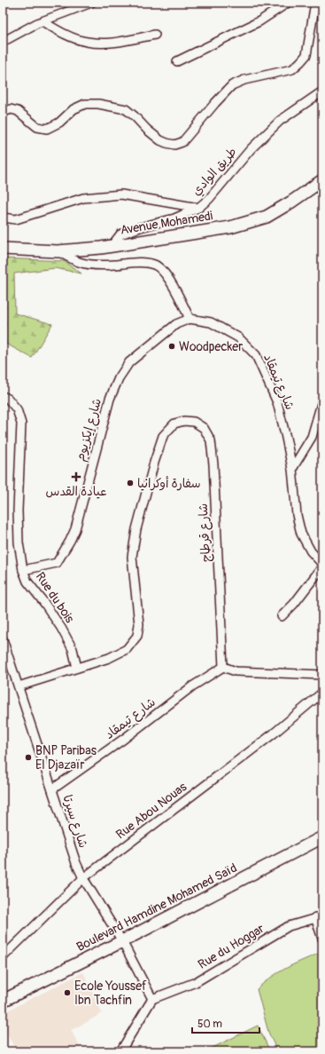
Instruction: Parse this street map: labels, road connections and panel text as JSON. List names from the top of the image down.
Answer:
{
  "streets": {
    "street": [
      "طريق الوادي",
      "Avenue Mohamedi",
      "شارع تيمقاد",
      "شارع إيكزيوم",
      "شارع قرطاج",
      "Rue du bois",
      "Rue Abou Nouas",
      "شارع سيرتا",
      "Boulevard Hamdine Mohamed Saïd",
      "Rue du Hoggar"
    ]
  },
  "crossings": [
    ["طريق الوادي", "Avenue Mohamedi"],
    ["شارع تيمقاد", "شارع إيكزيوم"],
    ["شارع تيمقاد", "شارع قرطاج"],
    ["شارع تيمقاد", "شارع سيرتا"],
    ["شارع إيكزيوم", "Rue du bois"],
    ["شارع قرطاج", "Rue du bois"],
    ["شارع قرطاج", "شارع سيرتا"],
    ["Rue Abou Nouas", "شارع سيرتا"],
    ["شارع سيرتا", "Boulevard Hamdine Mohamed Saïd"],
    ["شارع سيرتا", "Rue du Hoggar"]
  ],
  "places": {
    "other": [
      "Woodpecker",
      "سفارة أوكرانيا",
      "BNP Paribas El Djazaïr",
      "Ecole Youssef Ibn Tachfin"
    ],
    "health": ["عيادة القدس"]
  },
  "scale_bar": "50 m"
}
